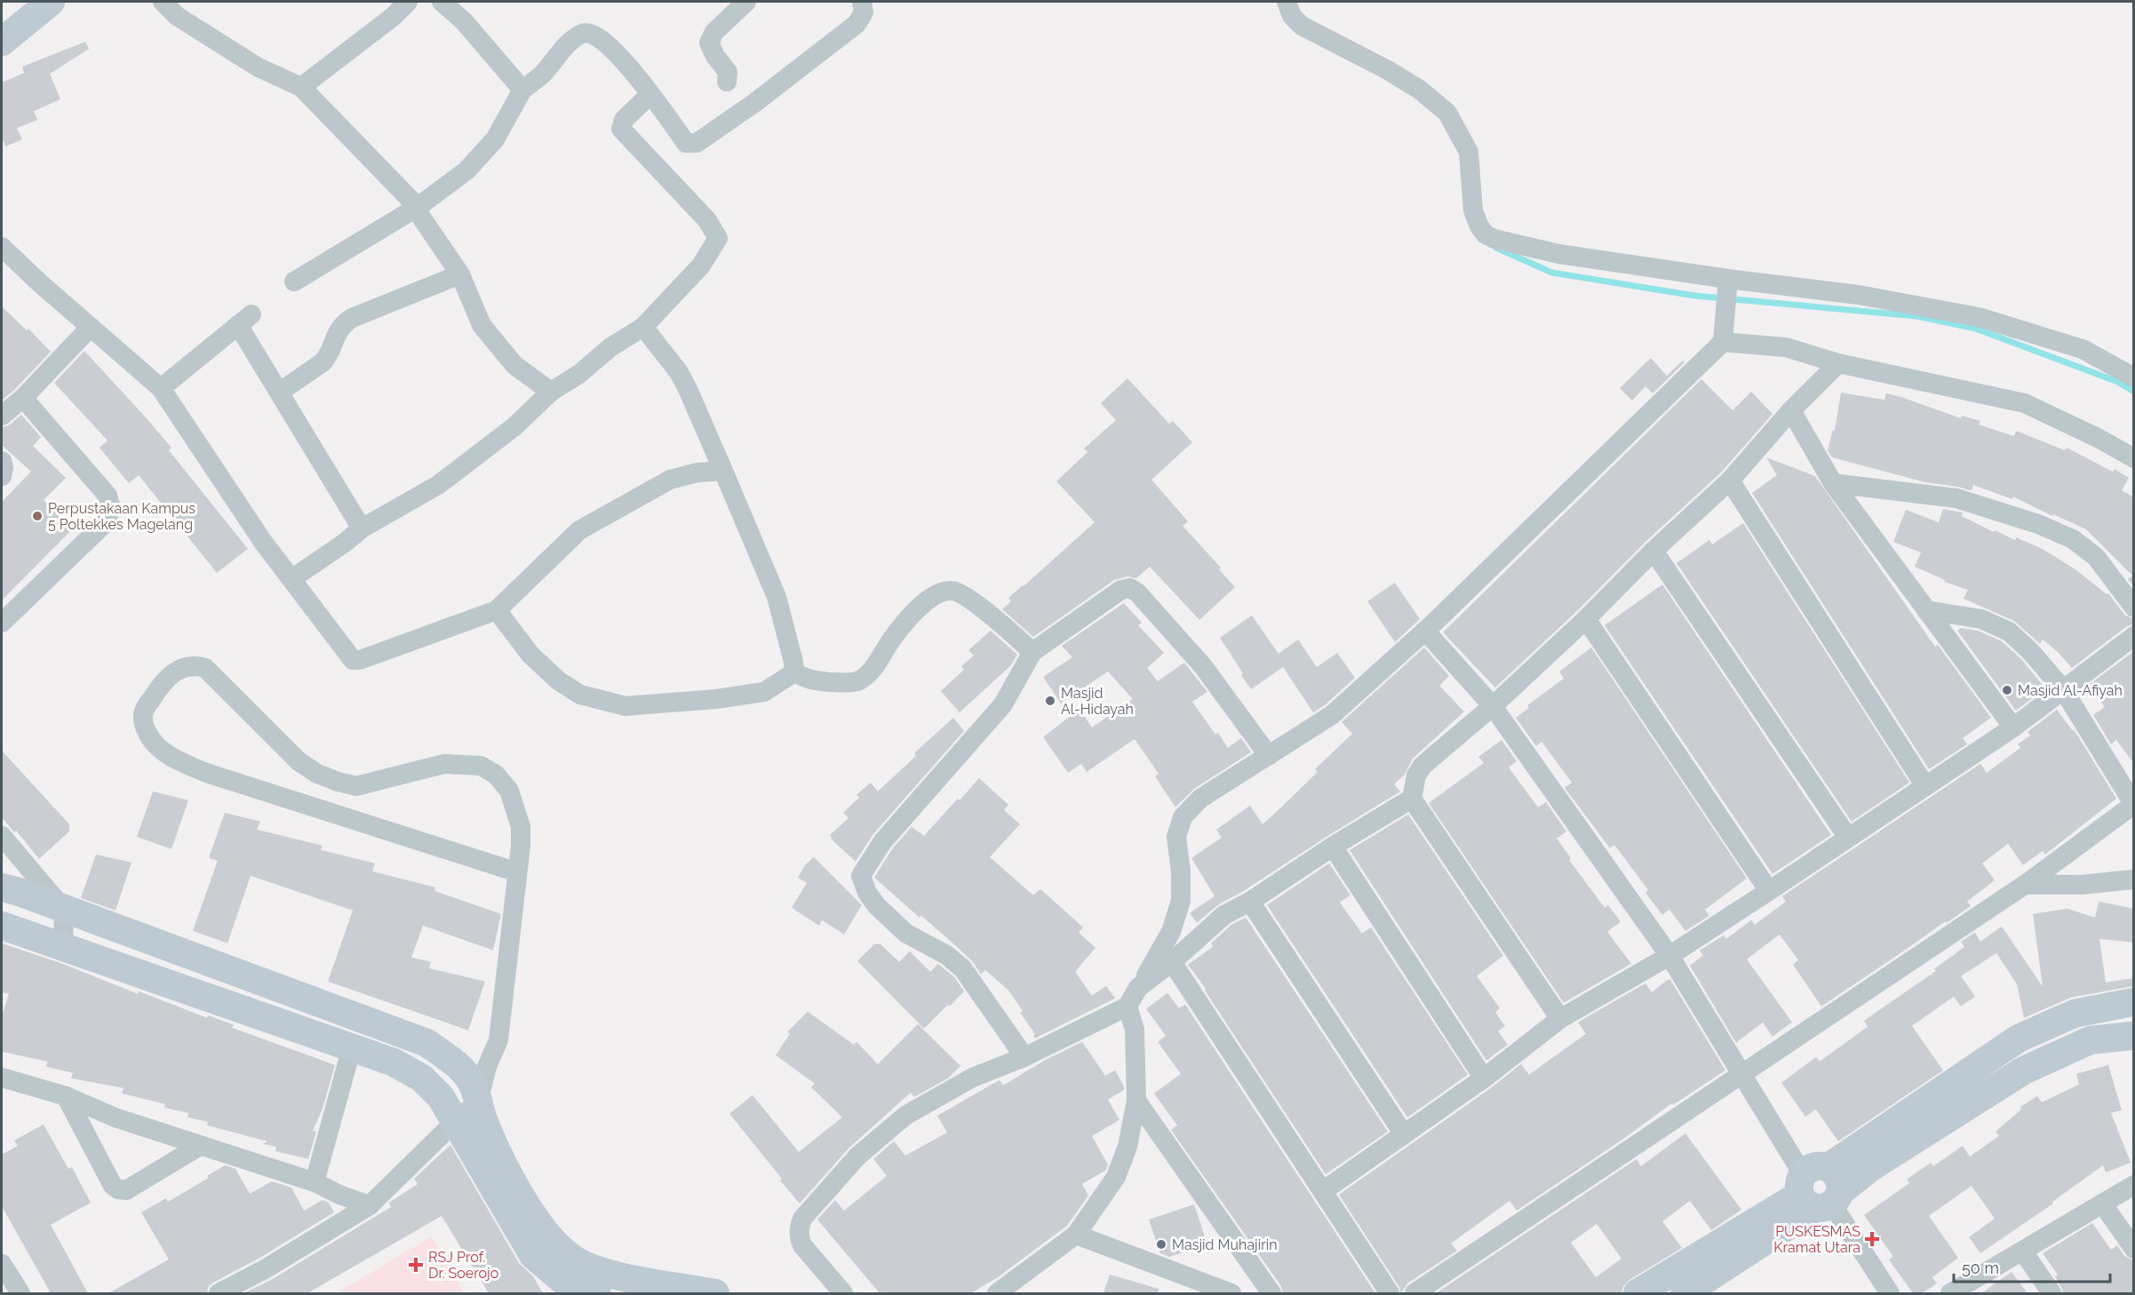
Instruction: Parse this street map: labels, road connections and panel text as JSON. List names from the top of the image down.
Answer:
{
  "places": {
    "other": [
      "Perpustakaan Kampus 5 Poltekkes Magelang",
      "Masjid Al-Afiyah",
      "Masjid Al-Hidayah",
      "Masjid Muhajirin"
    ],
    "health": ["PUSKESMAS Kramat Utara", "RSJ Prof. Dr. Soerojo"]
  },
  "scale_bar": "50 m"
}
